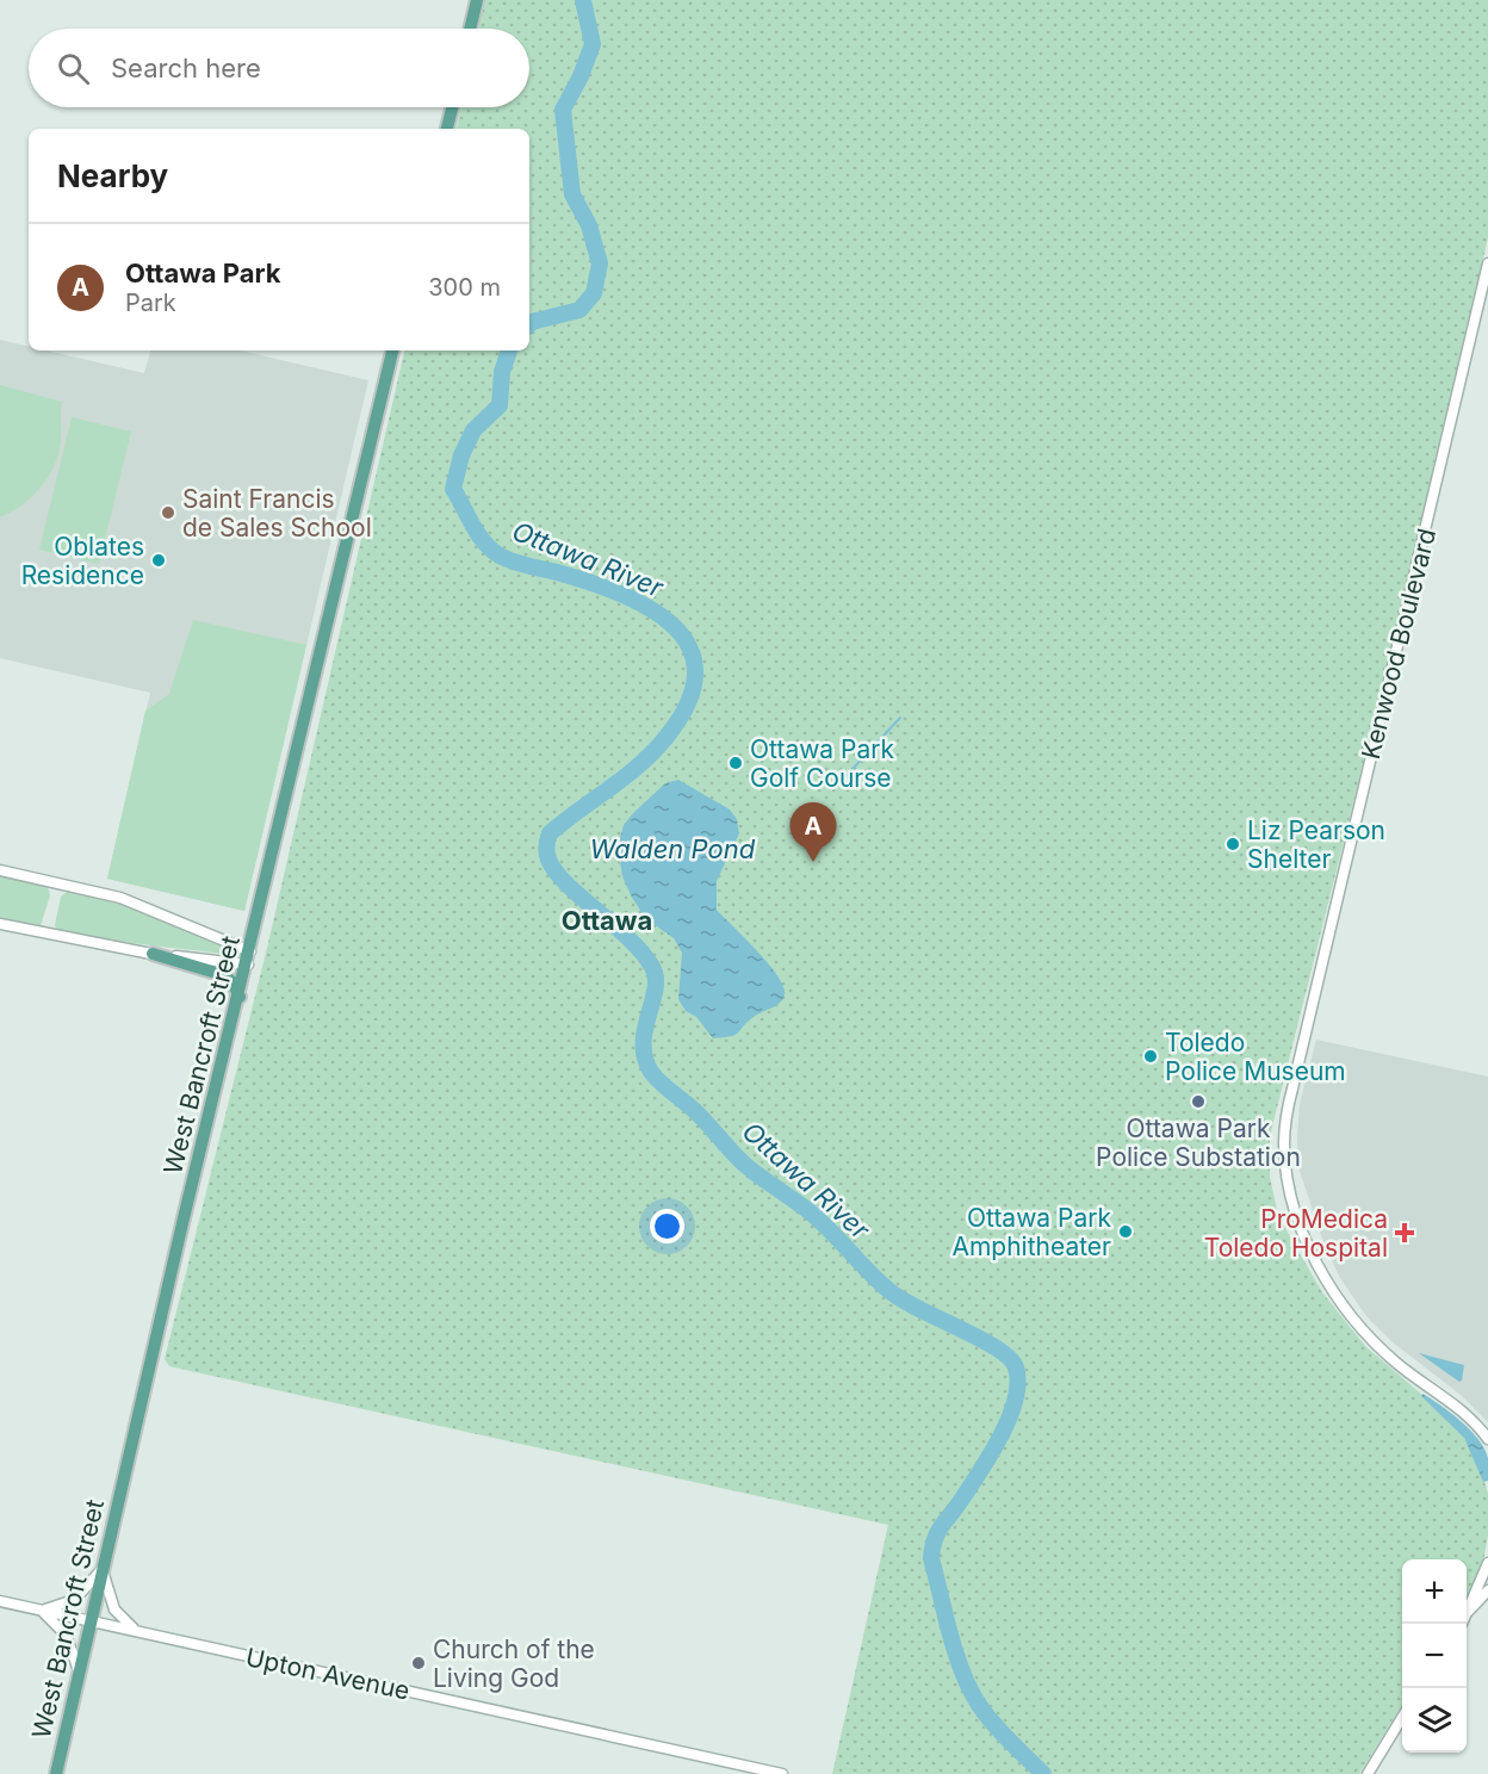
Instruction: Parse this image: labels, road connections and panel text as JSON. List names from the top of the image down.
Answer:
{
  "streets": {
    "main road": ["West Bancroft Street"],
    "street": ["Kenwood Boulevard", "Upton Avenue"]
  },
  "crossings": [
    ["West Bancroft Street", "Upton Avenue"]
  ],
  "districts": ["Ottawa"],
  "water": ["Ottawa River", "Walden Pond"],
  "places": {
    "other": [
      "Saint Francis de Sales School",
      "Oblates Residence",
      "Ottawa Park Golf Course",
      "Liz Pearson Shelter",
      "Toledo Police Museum",
      "Ottawa Park Police Substation",
      "Ottawa Park Amphitheater",
      "Church of the Living God"
    ],
    "health": ["ProMedica Toledo Hospital"]
  },
  "page": {
    "search": "Search here",
    "heading": "Nearby",
    "list": [
      {
        "mark": "A",
        "name": "Ottawa Park",
        "note": "Park",
        "value": "300 m"
      }
    ],
    "pins": "A",
    "map_buttons": ["+", "−"]
  }
}
